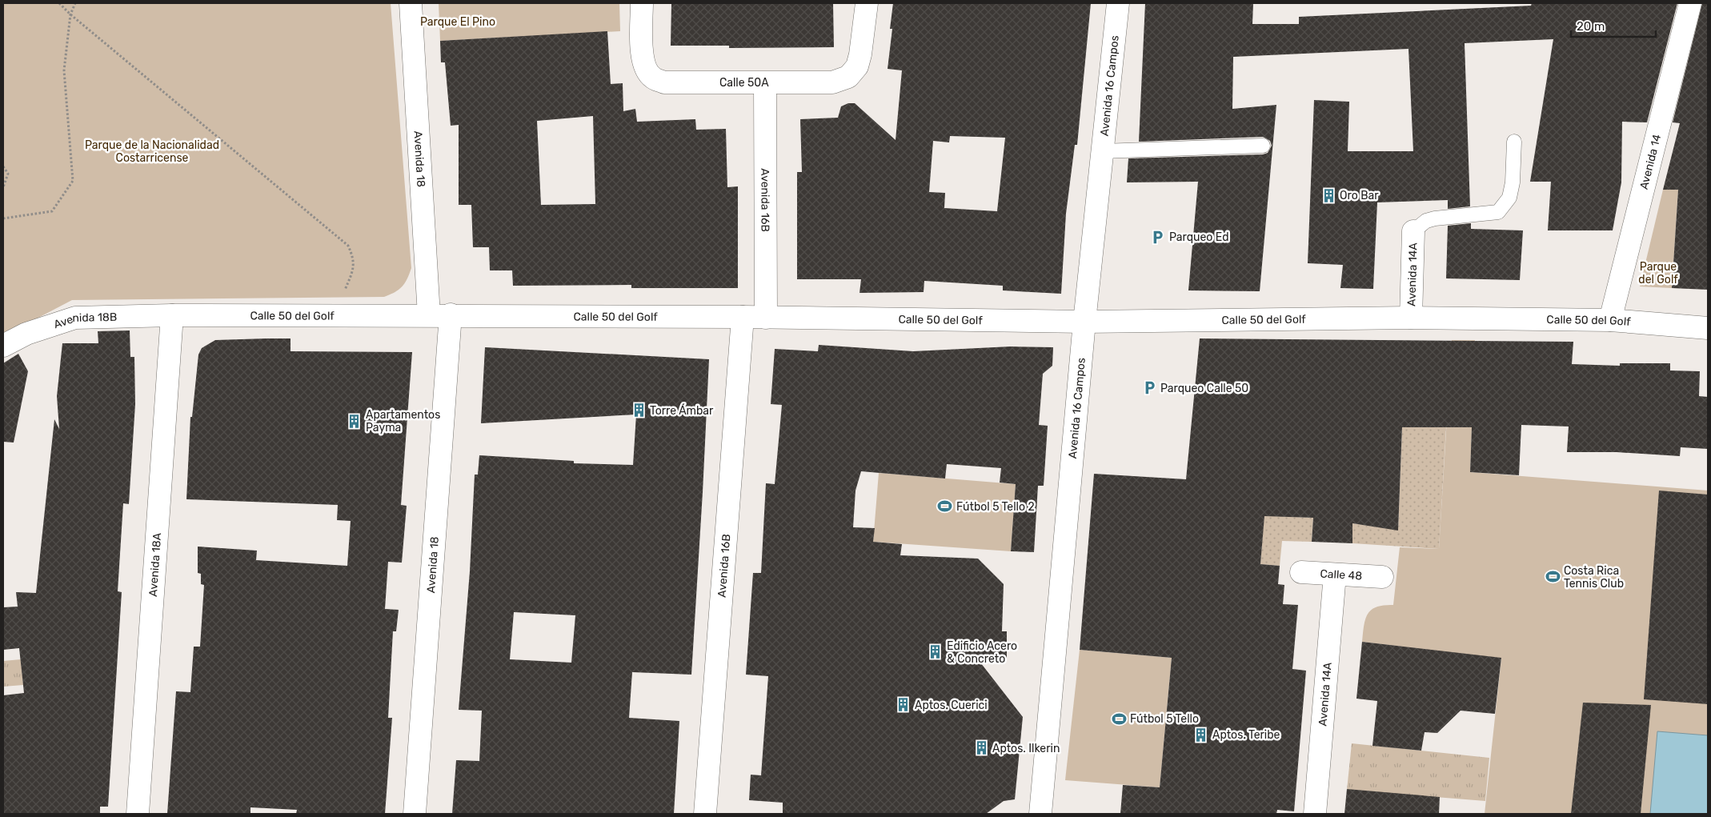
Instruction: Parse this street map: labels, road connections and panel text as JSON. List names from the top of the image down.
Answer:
{
  "streets": {
    "street": [
      "Calle 50A",
      "Avenida 16 Campos",
      "Avenida 18",
      "Avenida 14",
      "Avenida 16B",
      "Avenida 14A",
      "Calle 50 del Golf",
      "Avenida 18B",
      "Avenida 18A",
      "Calle 48"
    ]
  },
  "crossings": [
    ["Calle 50A", "Avenida 16B"],
    ["Avenida 16 Campos", "Calle 50 del Golf"],
    ["Avenida 18", "Calle 50 del Golf"],
    ["Avenida 14", "Calle 50 del Golf"],
    ["Avenida 16B", "Calle 50 del Golf"],
    ["Avenida 14A", "Calle 50 del Golf"],
    ["Avenida 14A", "Calle 48"],
    ["Calle 50 del Golf", "Avenida 18B"],
    ["Calle 50 del Golf", "Avenida 18A"],
    ["Avenida 18B", "Avenida 18A"]
  ],
  "parks": ["Parque El Pino", "Parque de la Nacionalidad Costarricense", "Parque del Golf"],
  "places": {
    "building": [
      "Oro Bar",
      "Torre Ámbar",
      "Apartamentos Payma",
      "Edificio Acero & Concreto",
      "Aptos. Cuerici",
      "Aptos. Teribe",
      "Aptos. Ilkerin"
    ],
    "parking": ["Parqueo Ed", "Parqueo Calle 50"],
    "sports": ["Fútbol 5 Tello 2", "Costa Rica Tennis Club", "Fútbol 5 Tello"]
  },
  "scale_bar": "20 m"
}
